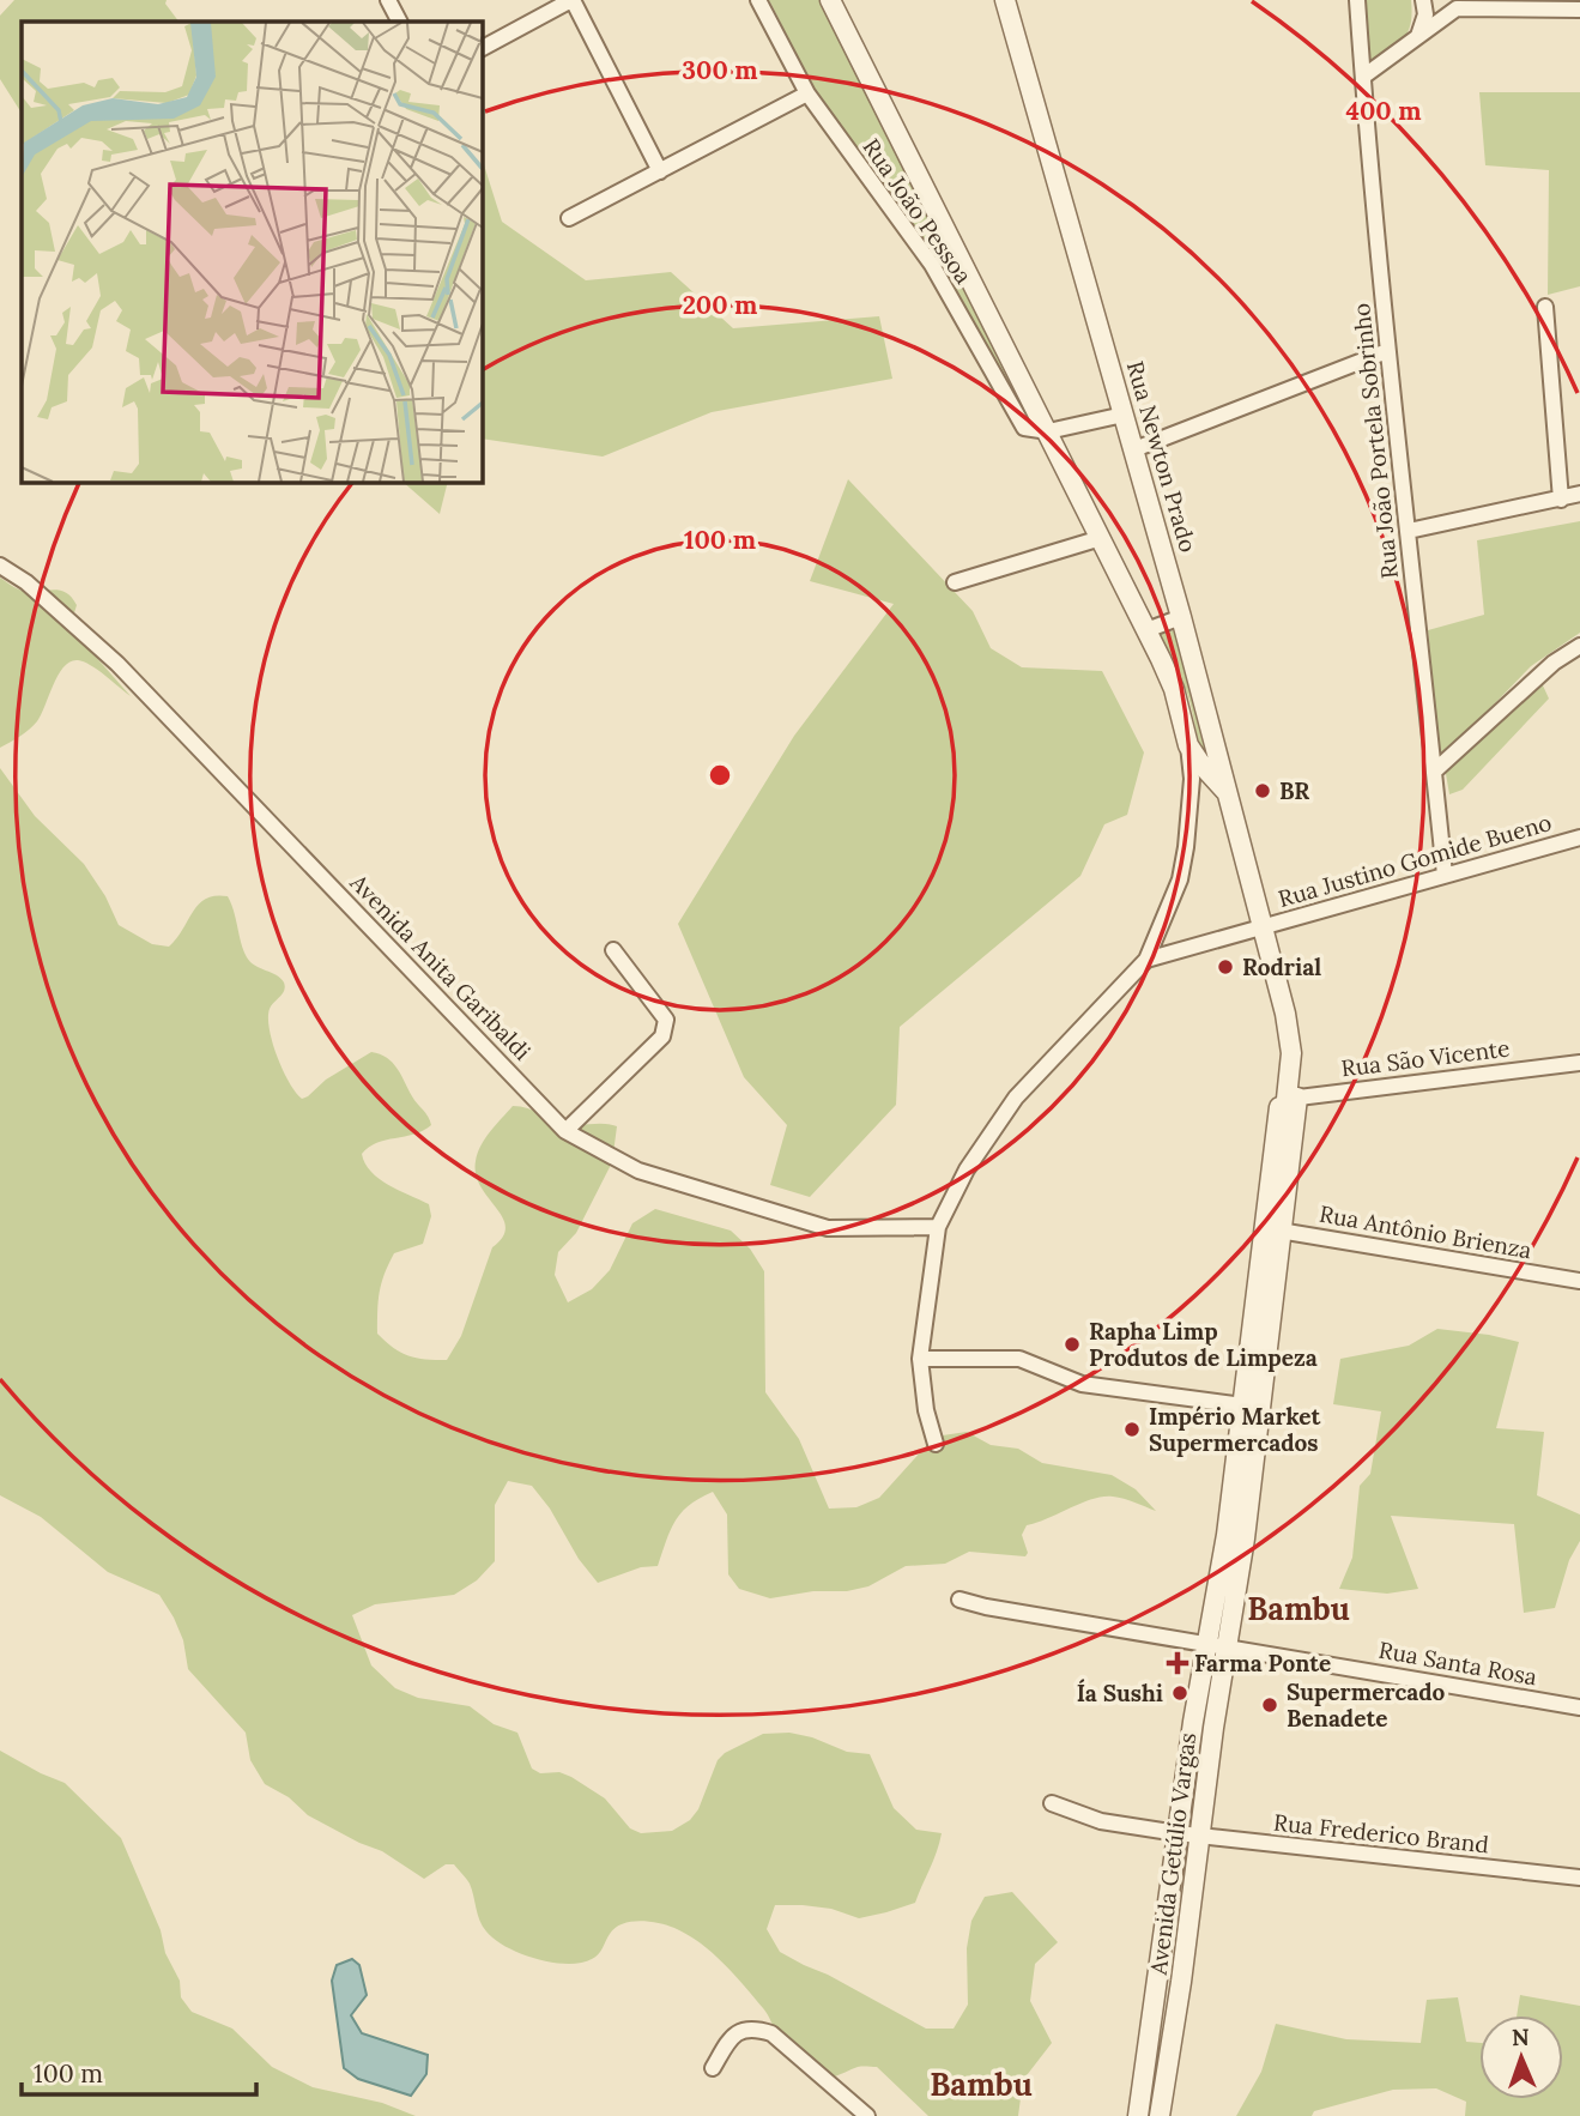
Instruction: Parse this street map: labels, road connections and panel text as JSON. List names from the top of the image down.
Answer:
{
  "streets": {
    "street": [
      "Rua João Pessoa",
      "Rua João Portela Sobrinho",
      "Rua Newton Prado",
      "Rua Justino Gomide Bueno",
      "Avenida Anita Garibaldi",
      "Rua São Vicente",
      "Rua Antônio Brienza",
      "Rua Santa Rosa",
      "Rua Frederico Brand",
      "Avenida Getúlio Vargas"
    ]
  },
  "crossings": [
    ["Rua João Portela Sobrinho", "Rua Justino Gomide Bueno"],
    ["Rua Newton Prado", "Rua Justino Gomide Bueno"],
    ["Rua Newton Prado", "Avenida Getúlio Vargas"],
    ["Rua Justino Gomide Bueno", "Avenida Getúlio Vargas"],
    ["Rua São Vicente", "Avenida Getúlio Vargas"],
    ["Rua Antônio Brienza", "Avenida Getúlio Vargas"],
    ["Rua Santa Rosa", "Avenida Getúlio Vargas"],
    ["Rua Frederico Brand", "Avenida Getúlio Vargas"]
  ],
  "districts": ["Bambu", "Bambu"],
  "places": {
    "other": [
      "BR",
      "Rodrial",
      "Rapha Limp Produtos de Limpeza",
      "Império Market Supermercados",
      "Ía Sushi",
      "Supermercado Benadete"
    ],
    "health": ["Farma Ponte"]
  },
  "scale_bar": "100 m",
  "north": "top",
  "rings": [
    "300 m",
    "400 m",
    "200 m",
    "100 m"
  ]
}
